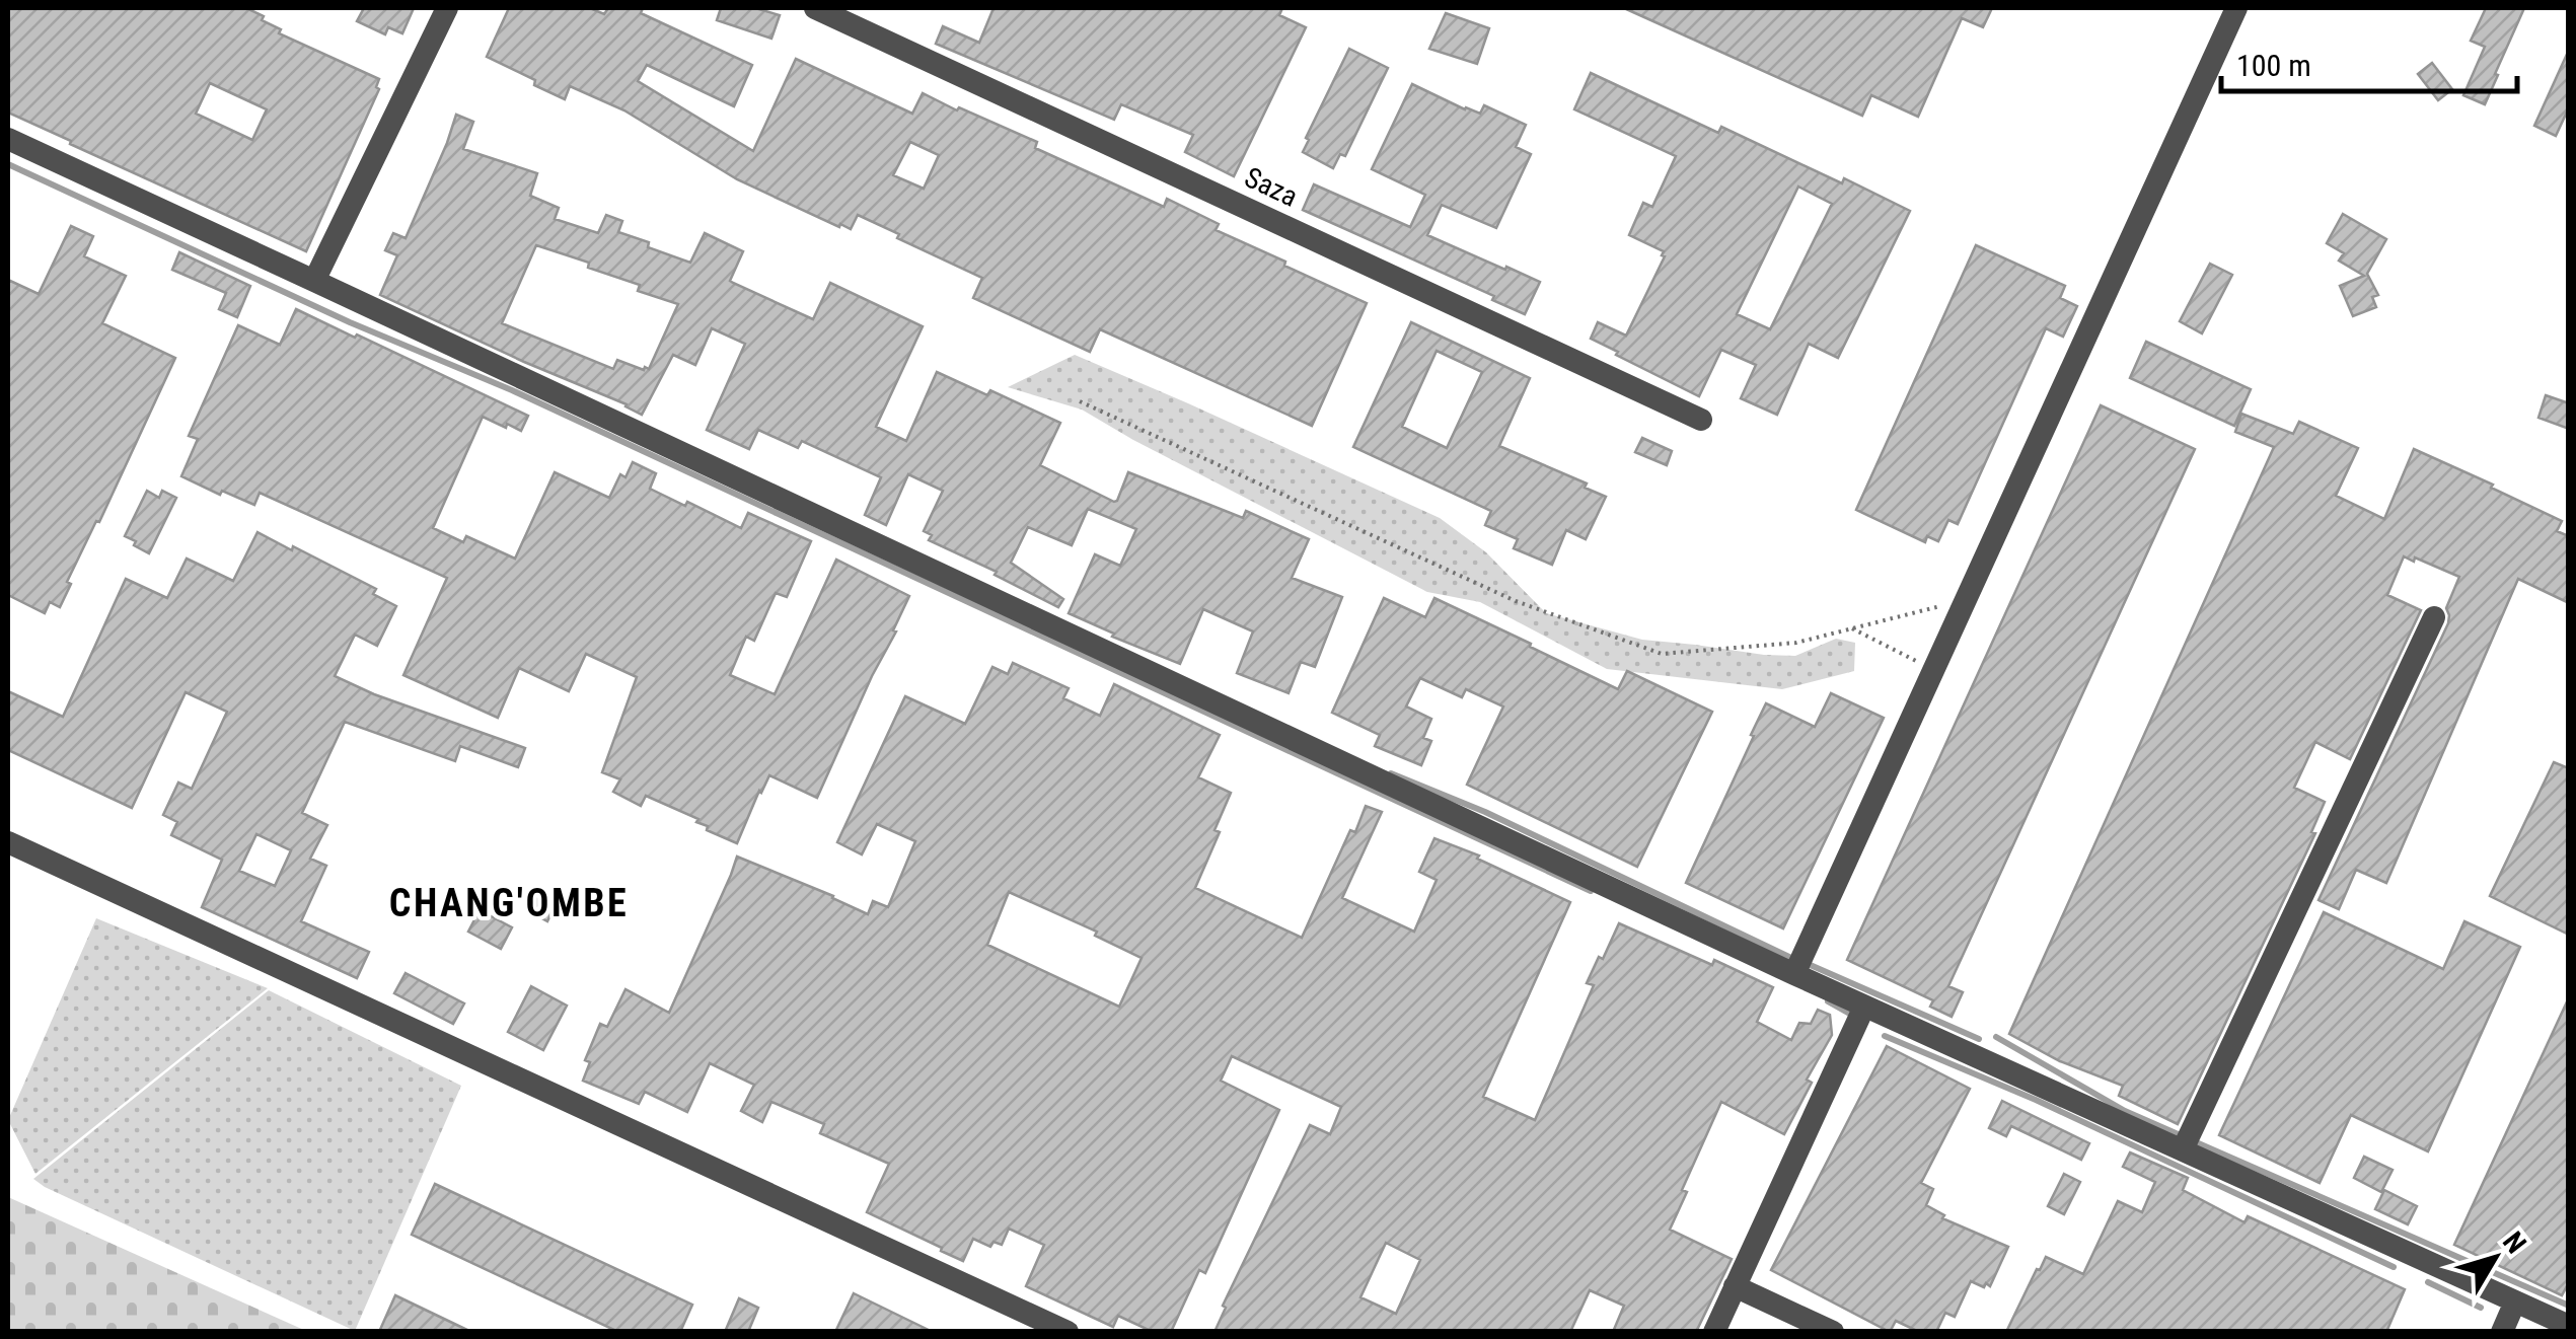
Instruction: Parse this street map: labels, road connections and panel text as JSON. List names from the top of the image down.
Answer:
{
  "streets": {
    "street": ["Saza"]
  },
  "districts": ["CHANG'OMBE"],
  "scale_bar": "100 m",
  "north": "top right"
}
